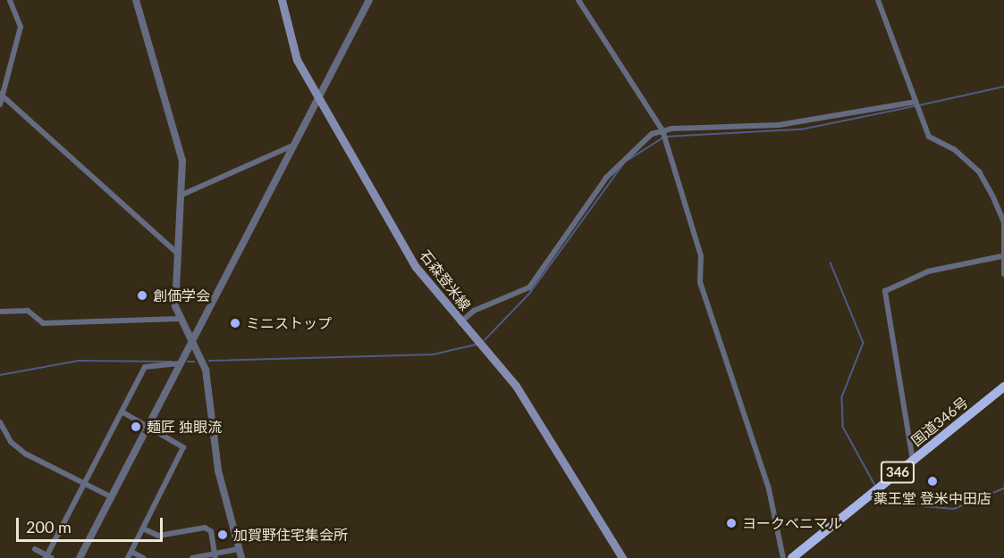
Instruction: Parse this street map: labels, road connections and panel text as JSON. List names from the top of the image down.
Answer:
{
  "streets": {
    "highway": ["国道346号", "346"],
    "main road": ["石森登米線"]
  },
  "places": [
    "創価学会",
    "ミニストップ",
    "麺匠 独眼流",
    "薬王堂 登米中田店",
    "ヨークベニマル",
    "加賀野住宅集会所"
  ],
  "scale_bar": "200 m"
}
